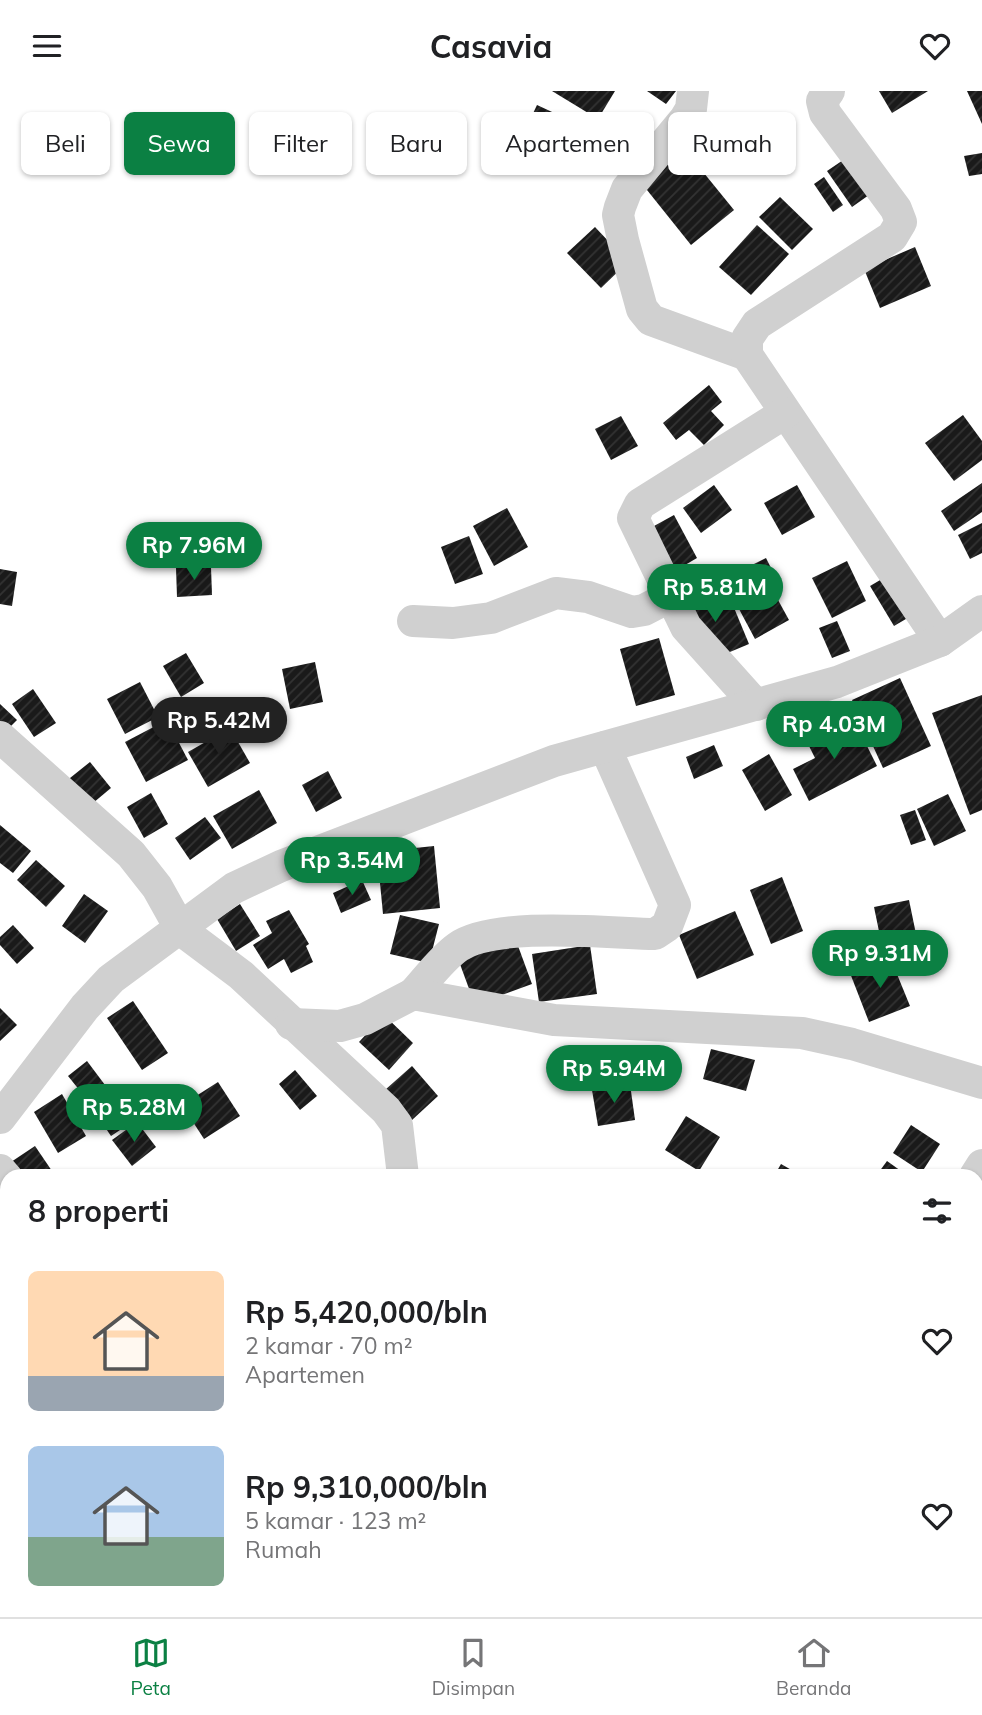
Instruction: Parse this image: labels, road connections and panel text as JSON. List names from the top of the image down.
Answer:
{
  "page": {
    "header": "Casavia",
    "chip": [
      "Beli",
      "Sewa",
      "Filter",
      "Baru",
      "Apartemen",
      "Rumah"
    ],
    "price": [
      "Rp 7.96M",
      "Rp 5.81M",
      "Rp 5.42M",
      "Rp 4.03M",
      "Rp 3.54M",
      "Rp 9.31M",
      "Rp 5.94M",
      "Rp 5.28M"
    ],
    "heading": "8 properti",
    "list": [
      {
        "name": "Rp 5,420,000/bln",
        "note": "2 kamar · 70 m² · Apartemen"
      },
      {
        "name": "Rp 9,310,000/bln",
        "note": "5 kamar · 123 m² · Rumah"
      }
    ],
    "tabs": ["Peta", "Disimpan", "Beranda"]
  }
}
